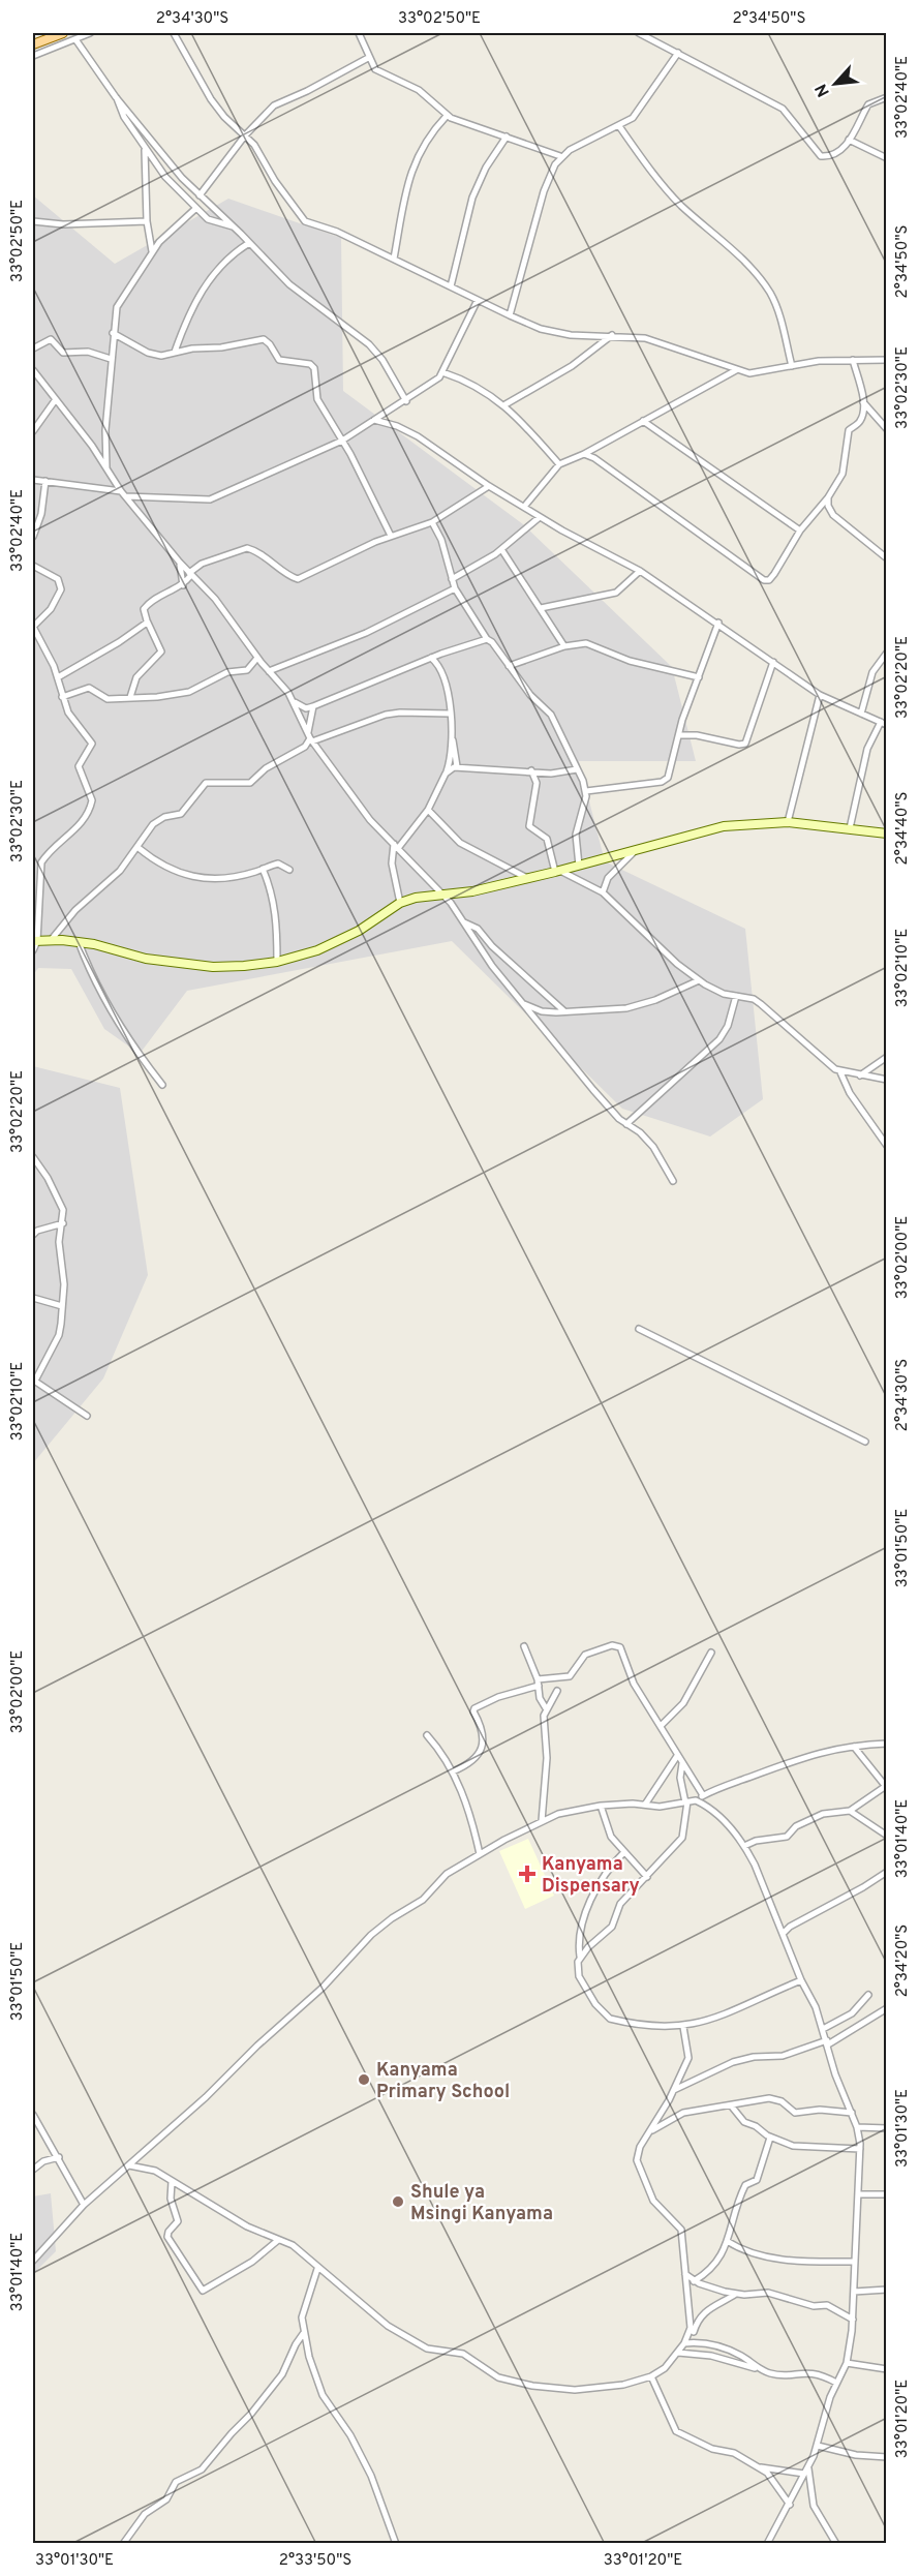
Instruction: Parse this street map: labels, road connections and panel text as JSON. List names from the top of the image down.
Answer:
{
  "places": {
    "health": ["Kanyama Dispensary"],
    "other": ["Kanyama Primary School", "Shule ya Msingi Kanyama"]
  },
  "north": "bottom left",
  "coordinates": [
    "2°34'30\"S",
    "33°02'50\"E",
    "2°34'50\"S",
    "33°02'40\"E",
    "33°02'30\"E",
    "33°02'20\"E",
    "2°34'40\"S",
    "33°02'10\"E",
    "33°02'00\"E",
    "33°01'50\"E",
    "33°01'40\"E",
    "2°34'20\"S",
    "33°01'30\"E",
    "33°01'20\"E",
    "2°33'50\"S"
  ]
}
